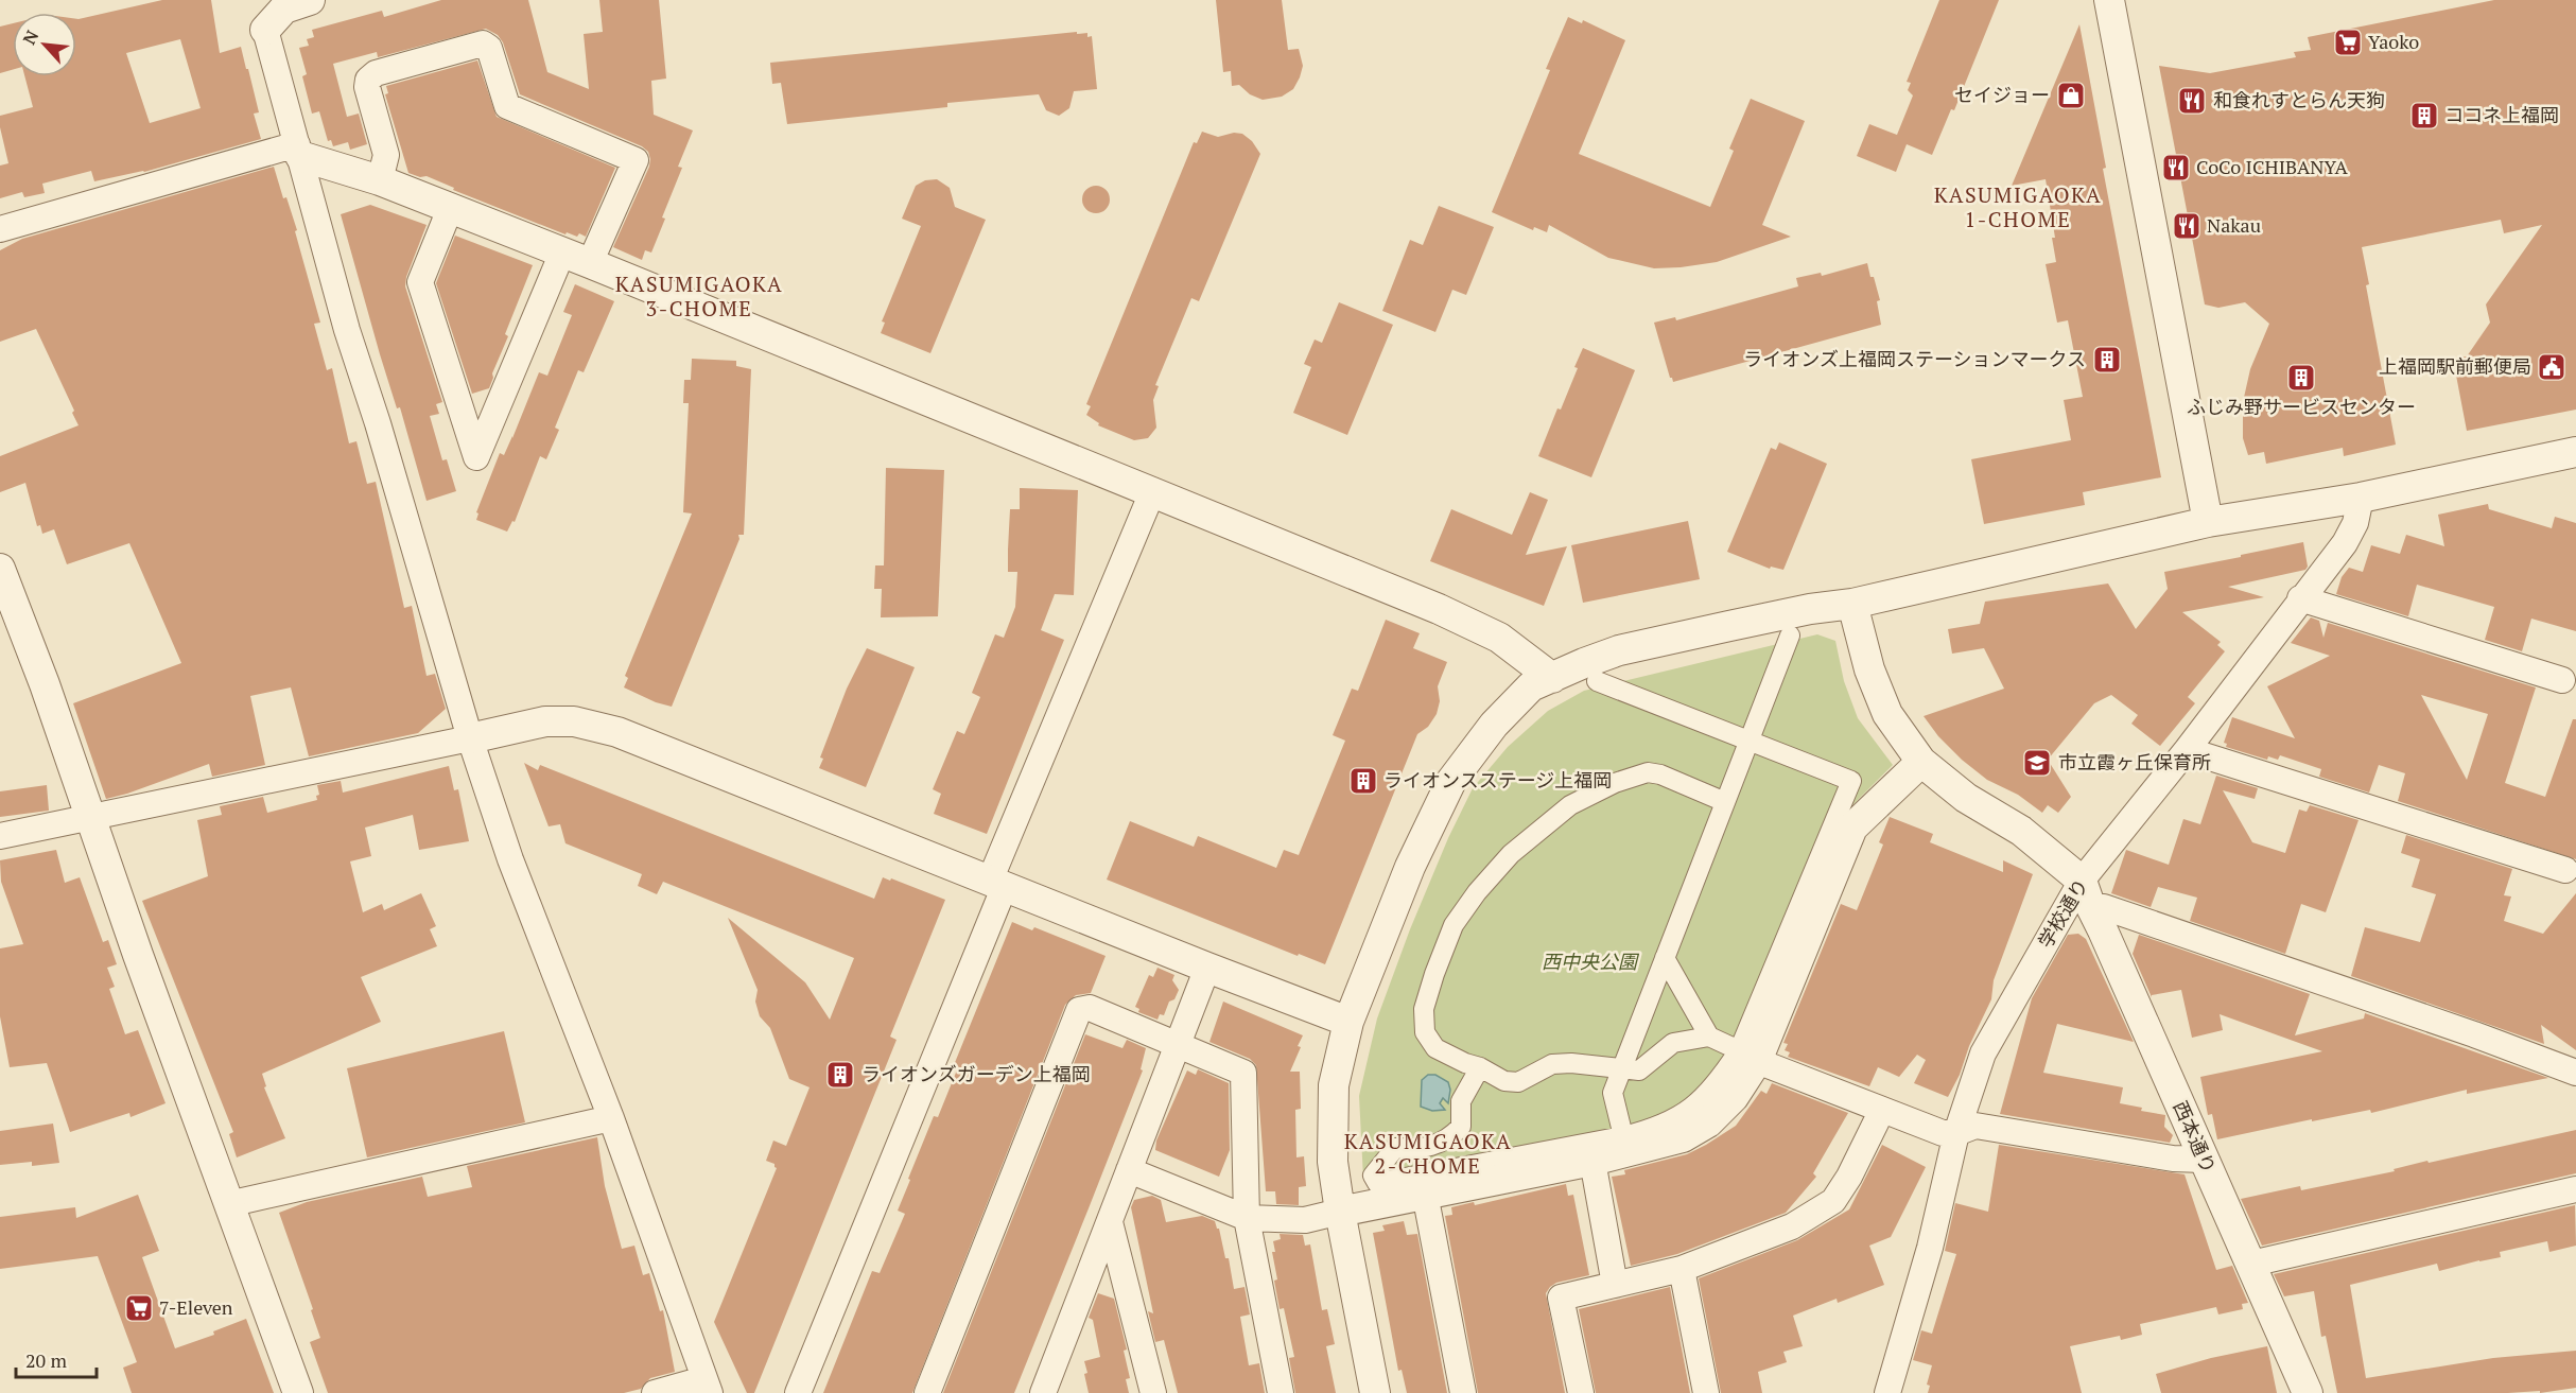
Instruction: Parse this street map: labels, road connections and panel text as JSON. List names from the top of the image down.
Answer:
{
  "streets": {
    "street": ["学校通り", "西本通り"]
  },
  "crossings": [
    ["学校通り", "西本通り"]
  ],
  "districts": ["KASUMIGAOKA 1-CHOME", "KASUMIGAOKA 3-CHOME", "KASUMIGAOKA 2-CHOME"],
  "parks": ["西中央公園"],
  "places": {
    "supermarket": ["Yaoko", "7-Eleven"],
    "shop": ["セイジョー"],
    "restaurant": ["和食れすとらん天狗", "CoCo ICHIBANYA", "Nakau"],
    "building": [
      "ココネ上福岡",
      "ライオンズ上福岡ステーションマークス",
      "ふじみ野サービスセンター",
      "ライオンスステージ上福岡",
      "ライオンズガーデン上福岡"
    ],
    "public building": ["上福岡駅前郵便局"],
    "school or university": ["市立霞ヶ丘保育所"]
  },
  "scale_bar": "20 m",
  "north": "top left"
}
